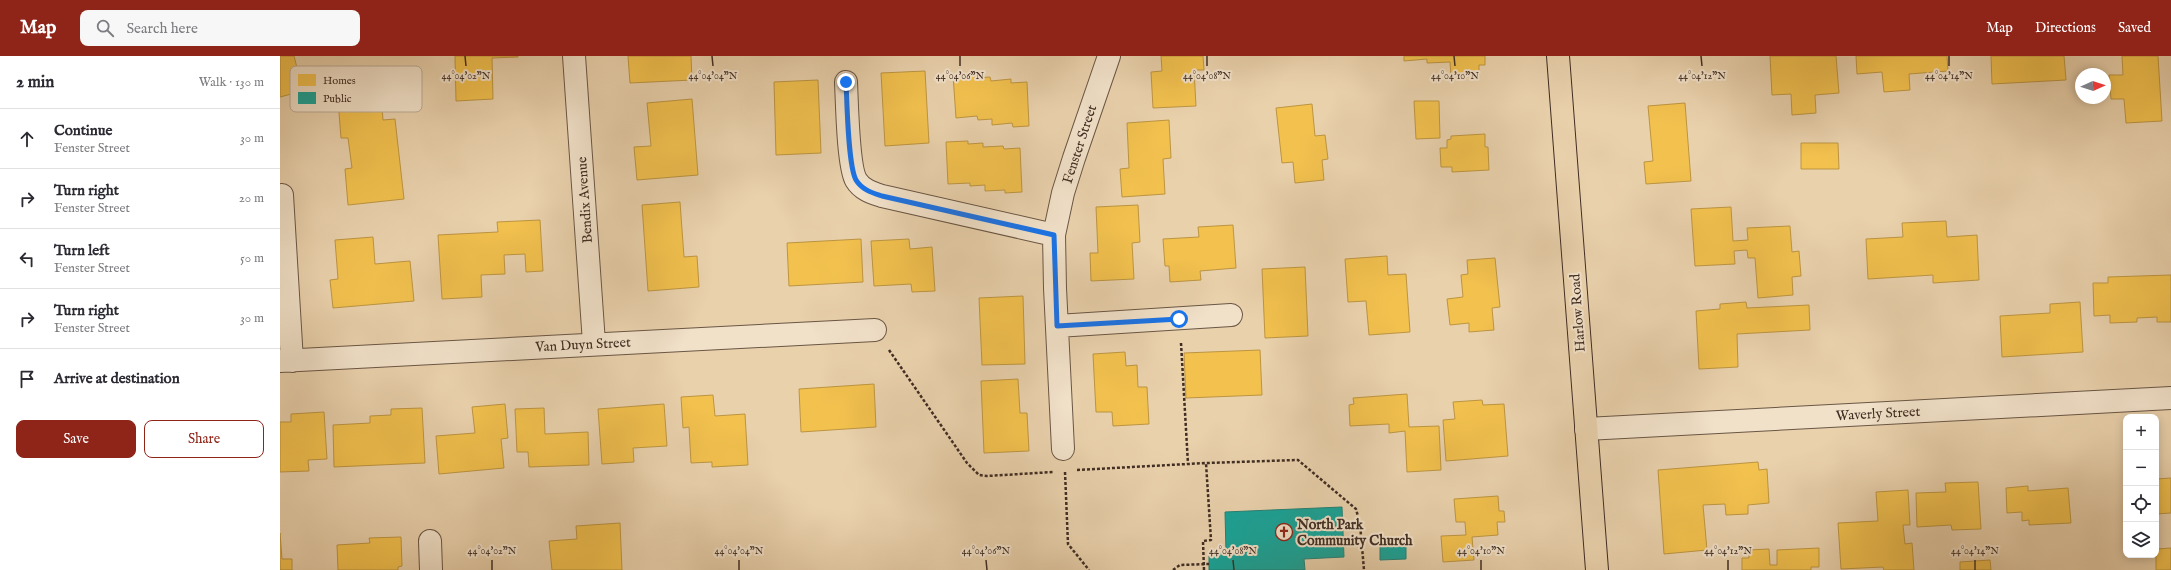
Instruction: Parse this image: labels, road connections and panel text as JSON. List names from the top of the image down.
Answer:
{
  "streets": {
    "main road": ["Harlow Road"],
    "street": [
      "Fenster Street",
      "Bendix Avenue",
      "Van Duyn Street",
      "Waverly Street"
    ]
  },
  "crossings": [
    ["Bendix Avenue", "Van Duyn Street"],
    ["Harlow Road", "Waverly Street"]
  ],
  "places": {
    "church": ["North Park Community Church"]
  },
  "legend": ["Homes", "Public"],
  "north": "right",
  "page": {
    "header": "Map",
    "search": "Search here",
    "nav": ["Map", "Directions", "Saved"],
    "heading": ["2 min", "Walk · 130 m"],
    "list": [
      ["Continue", "Fenster Street", "30 m"],
      ["Turn right", "Fenster Street", "20 m"],
      ["Turn left", "Fenster Street", "50 m"],
      ["Turn right", "Fenster Street", "30 m"],
      "Arrive at destination"
    ],
    "buttons": ["Save", "Share"],
    "map_buttons": ["+", "−"]
  },
  "coordinates": [
    "44°04'02\"N",
    "44°04'04\"N",
    "44°04'06\"N",
    "44°04'08\"N",
    "44°04'10\"N",
    "44°04'12\"N",
    "44°04'14\"N"
  ]
}
